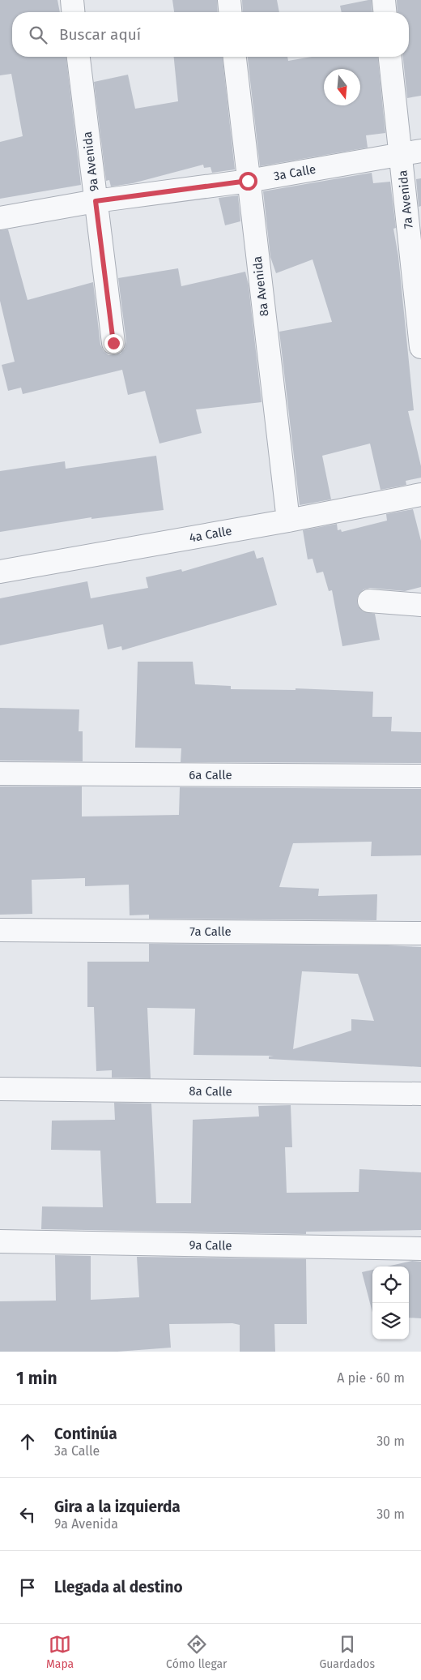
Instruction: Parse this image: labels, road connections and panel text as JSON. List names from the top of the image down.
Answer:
{
  "streets": {
    "street": [
      "9a Avenida",
      "3a Calle",
      "7a Avenida",
      "8a Avenida",
      "4a Calle",
      "6a Calle",
      "7a Calle",
      "8a Calle",
      "9a Calle"
    ]
  },
  "crossings": [
    ["9a Avenida", "3a Calle"],
    ["3a Calle", "7a Avenida"],
    ["3a Calle", "8a Avenida"],
    ["8a Avenida", "4a Calle"]
  ],
  "north": "bottom",
  "page": {
    "search": "Buscar aquí",
    "heading": ["1 min", "A pie · 60 m"],
    "list": [
      ["Continúa", "3a Calle", "30 m"],
      ["Gira a la izquierda", "9a Avenida", "30 m"],
      "Llegada al destino"
    ],
    "nav": ["Mapa", "Cómo llegar", "Guardados"]
  }
}
